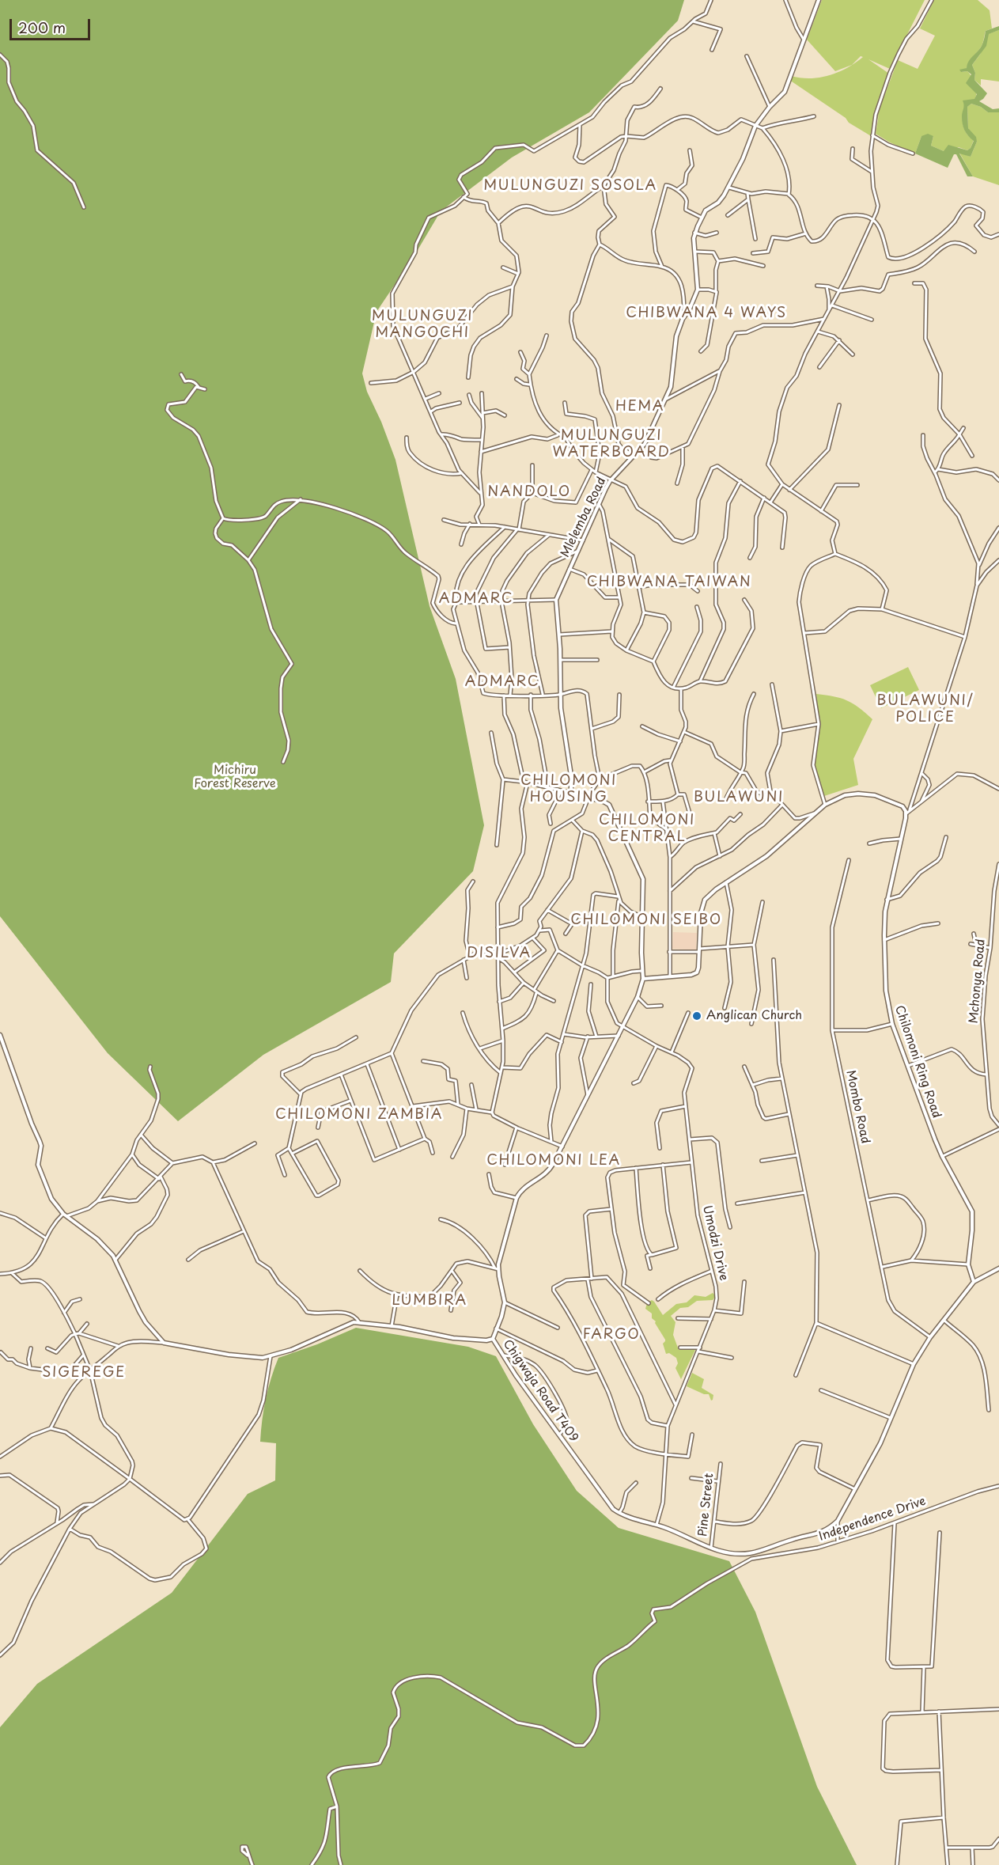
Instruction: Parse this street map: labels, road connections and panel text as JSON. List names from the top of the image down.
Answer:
{
  "streets": {
    "street": [
      "Mlelemba Road",
      "Mchonya Road",
      "Chilomoni Ring Road",
      "Mombo Road",
      "Umodzi Drive",
      "Chigwaja Road T409",
      "Pine Street",
      "Independence Drive"
    ]
  },
  "crossings": [
    ["Chilomoni Ring Road", "Chigwaja Road T409"],
    ["Mombo Road", "Chigwaja Road T409"],
    ["Umodzi Drive", "Chigwaja Road T409"],
    ["Chigwaja Road T409", "Pine Street"]
  ],
  "districts": [
    "MULUNGUZI SOSOLA",
    "CHIBWANA 4 WAYS",
    "MULUNGUZI MANGOCHI",
    "HEMA",
    "MULUNGUZI WATERBOARD",
    "NANDOLO",
    "CHIBWANA TAIWAN",
    "ADMARC",
    "ADMARC",
    "BULAWUNI/ POLICE",
    "CHILOMONI HOUSING",
    "BULAWUNI",
    "CHILOMONI CENTRAL",
    "CHILOMONI SEIBO",
    "DISILVA",
    "CHILOMONI ZAMBIA",
    "CHILOMONI LEA",
    "LUMBIRA",
    "FARGO",
    "SIGEREGE"
  ],
  "parks": ["Michiru Forest Reserve"],
  "places": ["Anglican Church"],
  "scale_bar": "200 m"
}
